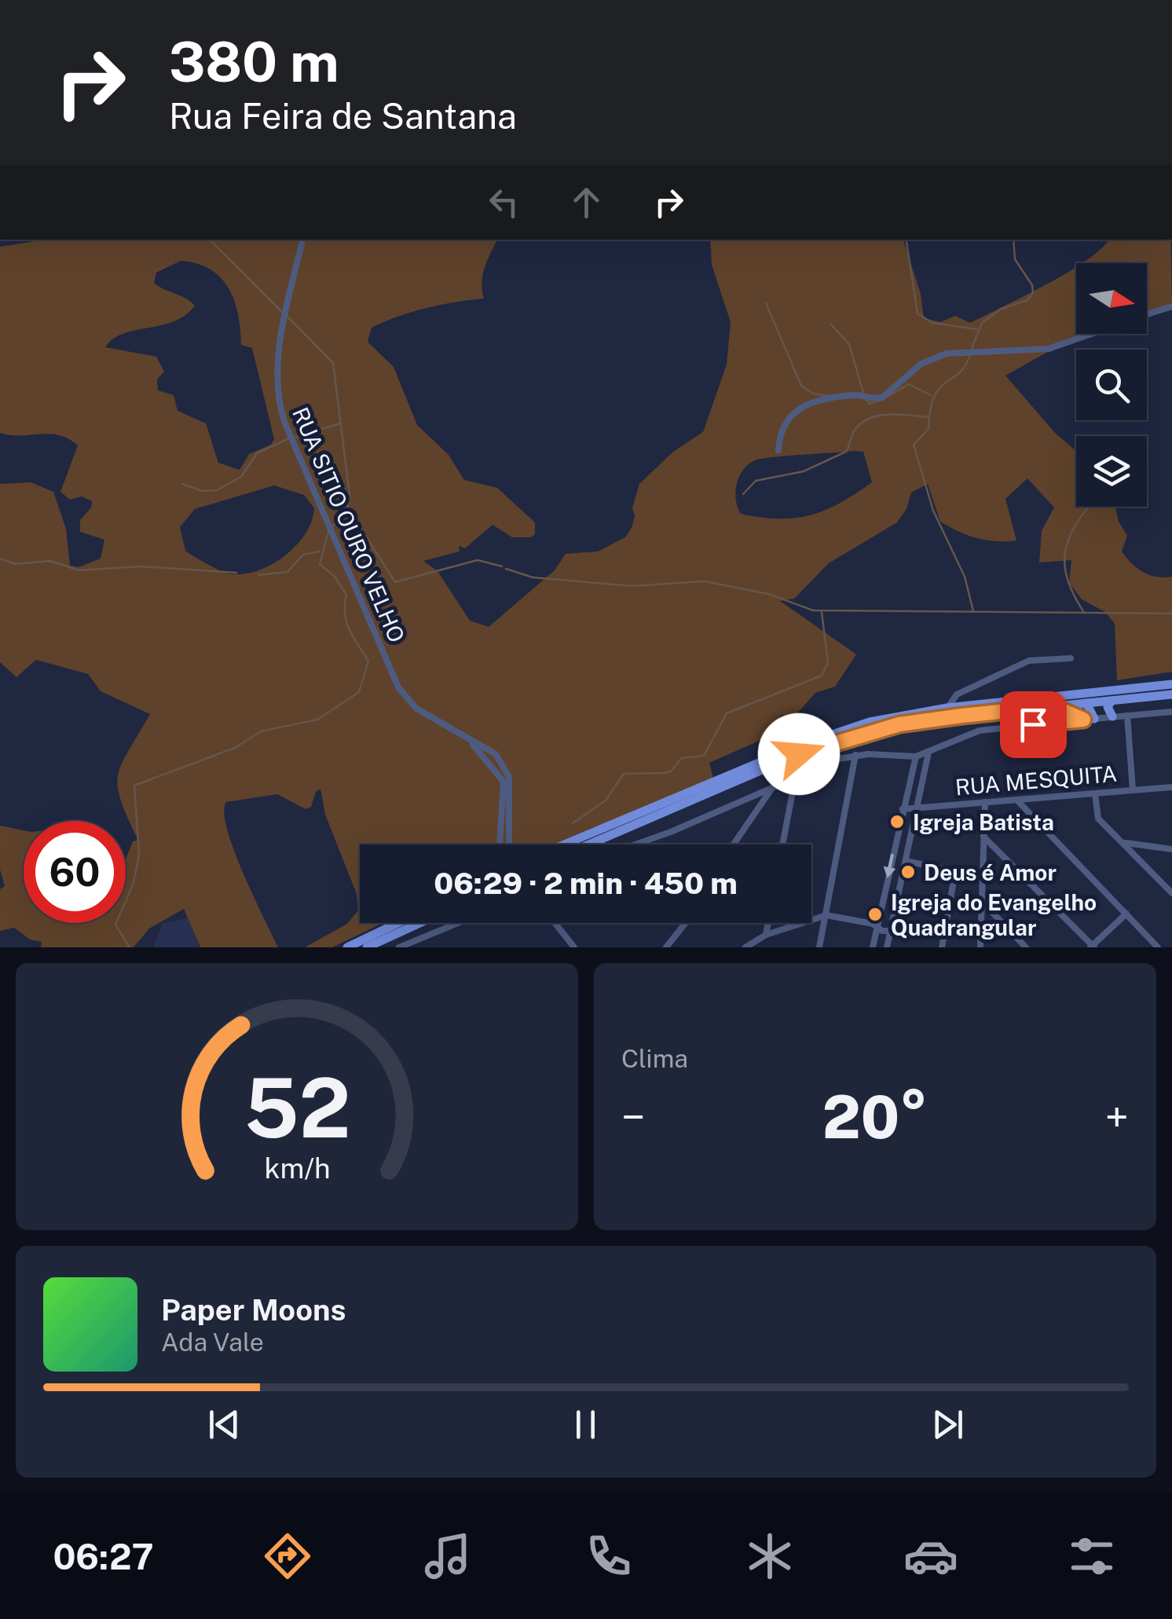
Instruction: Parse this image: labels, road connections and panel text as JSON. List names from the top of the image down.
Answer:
{
  "streets": {
    "street": ["RUA SITIO OURO VELHO", "RUA MESQUITA"]
  },
  "places": ["Igreja Batista", "Deus é Amor", "Igreja do Evangelho Quadrangular"],
  "north": "right",
  "page": {
    "turn": ["380 m", "Rua Feira de Santana"],
    "limit": "60",
    "trip": "06:29 · 2 min · 450 m",
    "tile": "Clima",
    "heat": ["−", "20°", "+"],
    "song": ["Paper Moons", "Ada Vale"],
    "tabs": "06:27",
    "gauge": ["52", "km/h"]
  }
}
